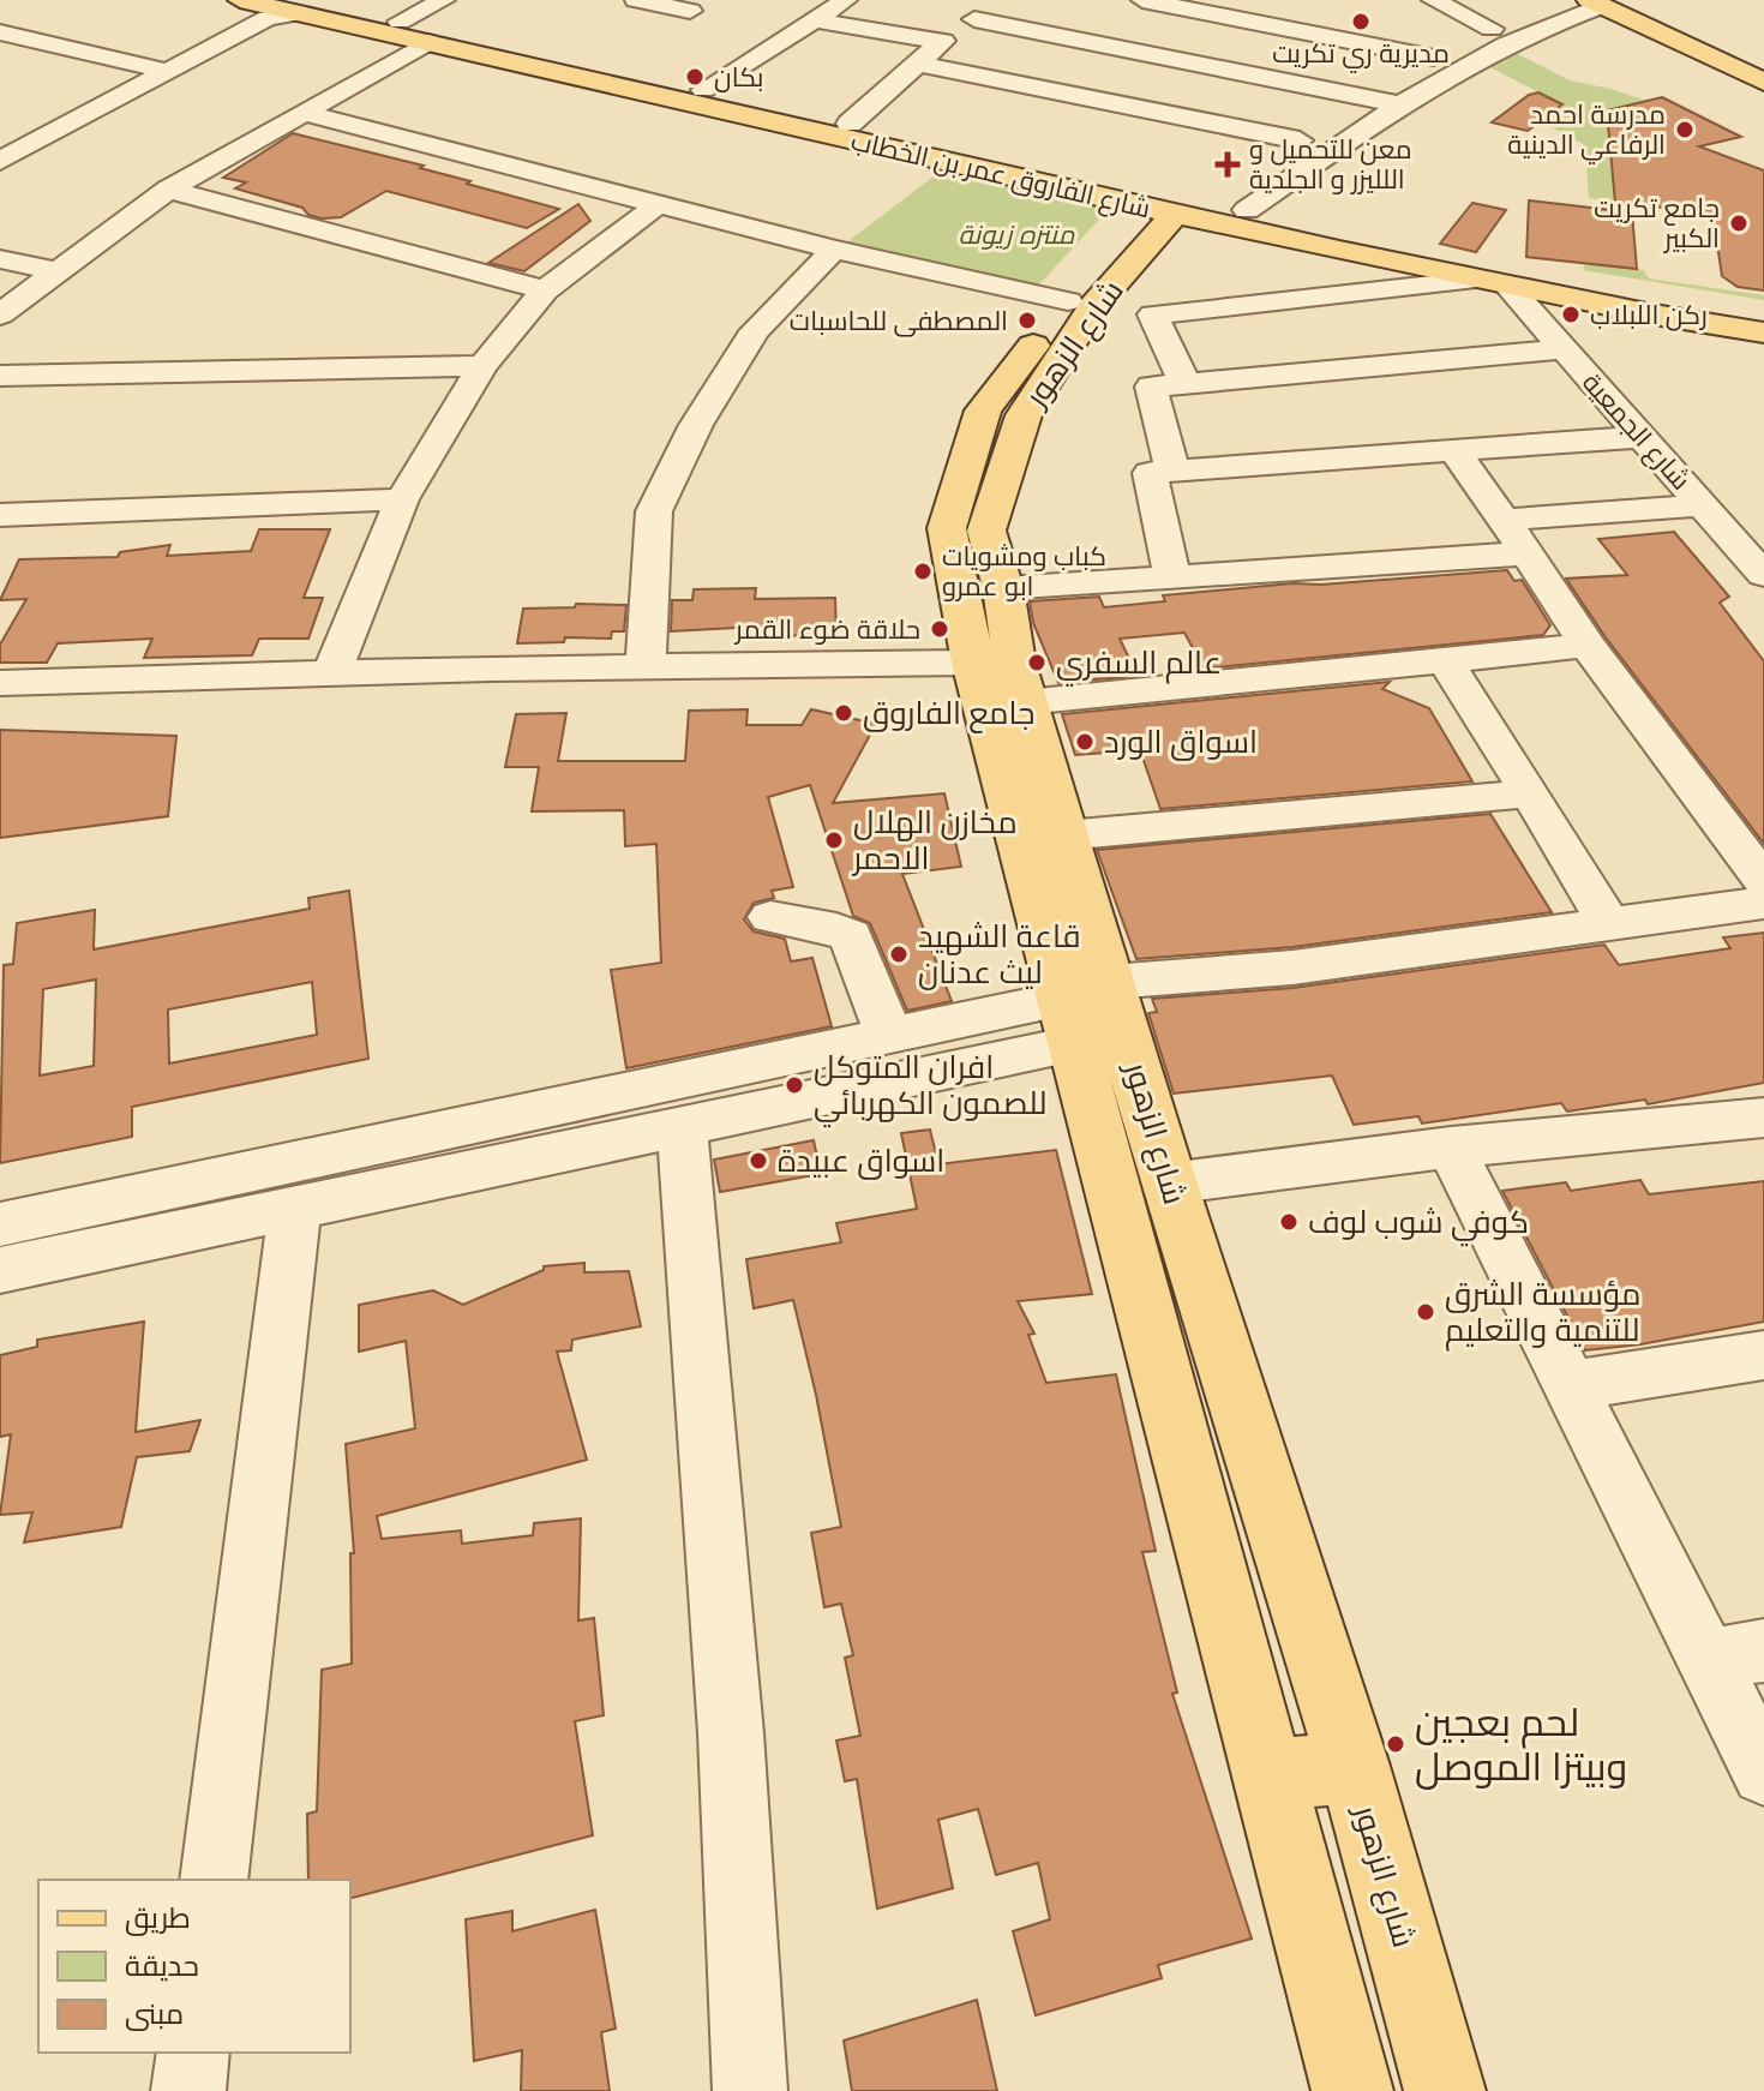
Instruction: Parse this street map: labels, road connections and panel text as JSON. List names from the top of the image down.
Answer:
{
  "streets": {
    "main road": ["شارع الفاروق عمر بن الخطاب", "شارع الزهور"],
    "street": ["شارع الجمعية"]
  },
  "crossings": [
    ["شارع الفاروق عمر بن الخطاب", "شارع الزهور"],
    ["شارع الفاروق عمر بن الخطاب", "شارع الجمعية"]
  ],
  "parks": ["منتزه زيونة"],
  "places": {
    "other": [
      "مديرية ري تكريت",
      "بكان",
      "مدرسة احمد الرفاعي الدينية",
      "جامع تكريت الكبير",
      "ركن اللبلاب",
      "المصطفى للحاسبات",
      "كباب ومشويات ابو عمرو",
      "حلاقة ضوء القمر",
      "عالم السفري",
      "جامع الفاروق",
      "اسواق الورد",
      "مخازن الهلال الاحمر",
      "قاعة الشهيد ليث عدنان",
      "افران المتوكل للصمون الكهربائي",
      "اسواق عبيدة",
      "كوفي شوب لوف",
      "مؤسسة الشرق للتنمية والتعليم",
      "لحم بعجين وبيتزا الموصل"
    ],
    "health": ["معن للتحميل و اللليزر و الجلدية"]
  },
  "legend": ["طريق", "حديقة", "مبنى"]
}
